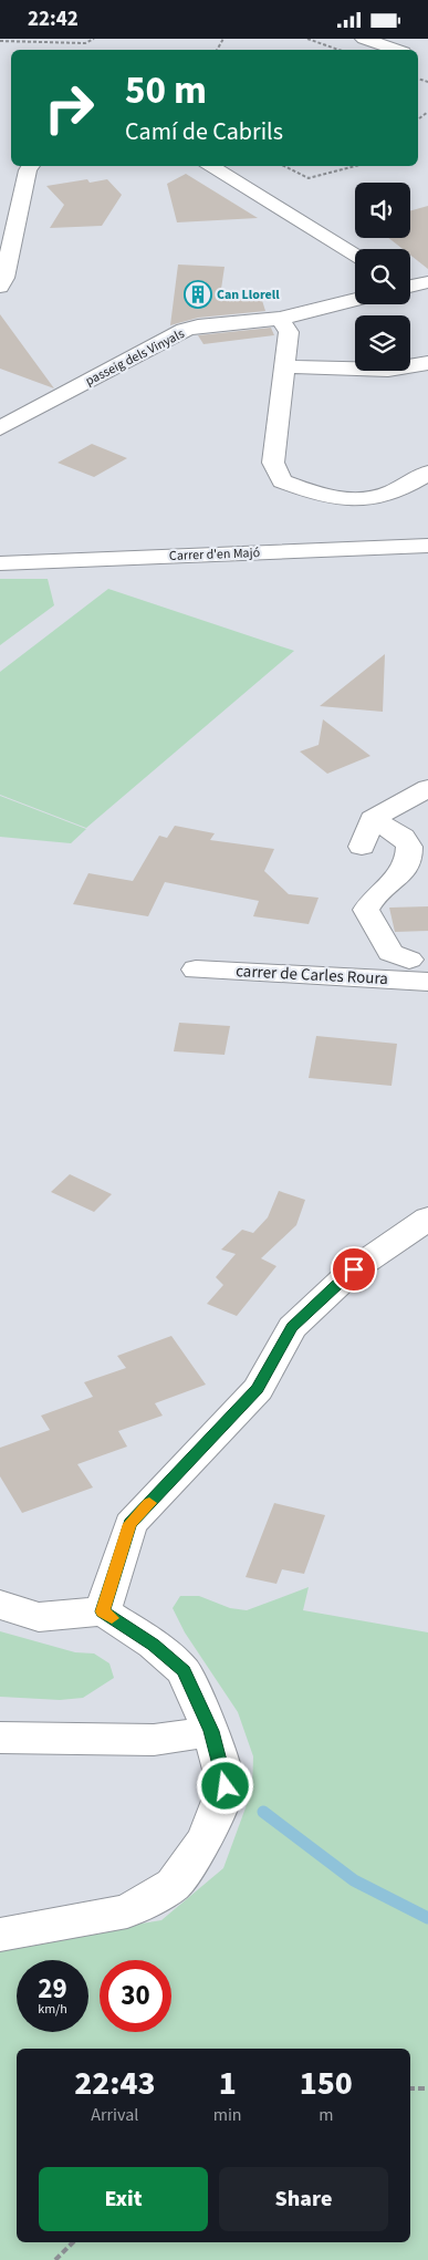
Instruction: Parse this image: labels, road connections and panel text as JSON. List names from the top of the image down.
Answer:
{
  "streets": {
    "street": ["passeig dels Vinyals", "Carrer d'en Majó", "carrer de Carles Roura"]
  },
  "places": {
    "building": ["Can Llorell"]
  },
  "page": {
    "status": "22:42",
    "turn": ["50 m", "Camí de Cabrils"],
    "speed": "29 km/h",
    "limit": "30",
    "eta": [
      "22:43",
      "Arrival",
      "1",
      "min",
      "150",
      "m"
    ],
    "buttons": ["Exit", "Share"]
  }
}
